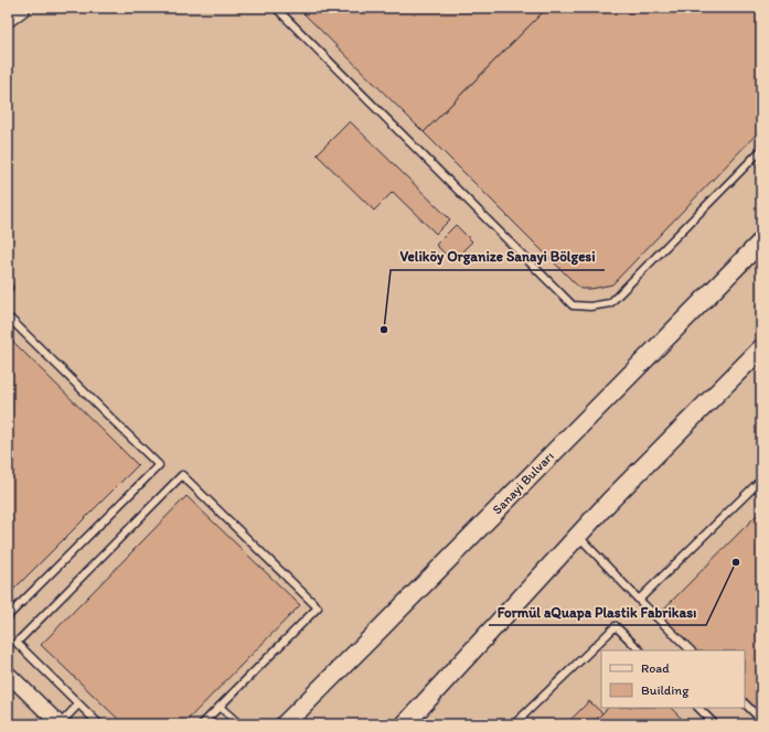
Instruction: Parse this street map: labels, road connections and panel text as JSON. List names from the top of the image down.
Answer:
{
  "streets": {
    "street": ["Sanayi Bulvarı"]
  },
  "places": ["Veliköy Organize Sanayi Bölgesi", "Formül aQuapa Plastik Fabrikası"],
  "legend": ["Road", "Building"]
}
